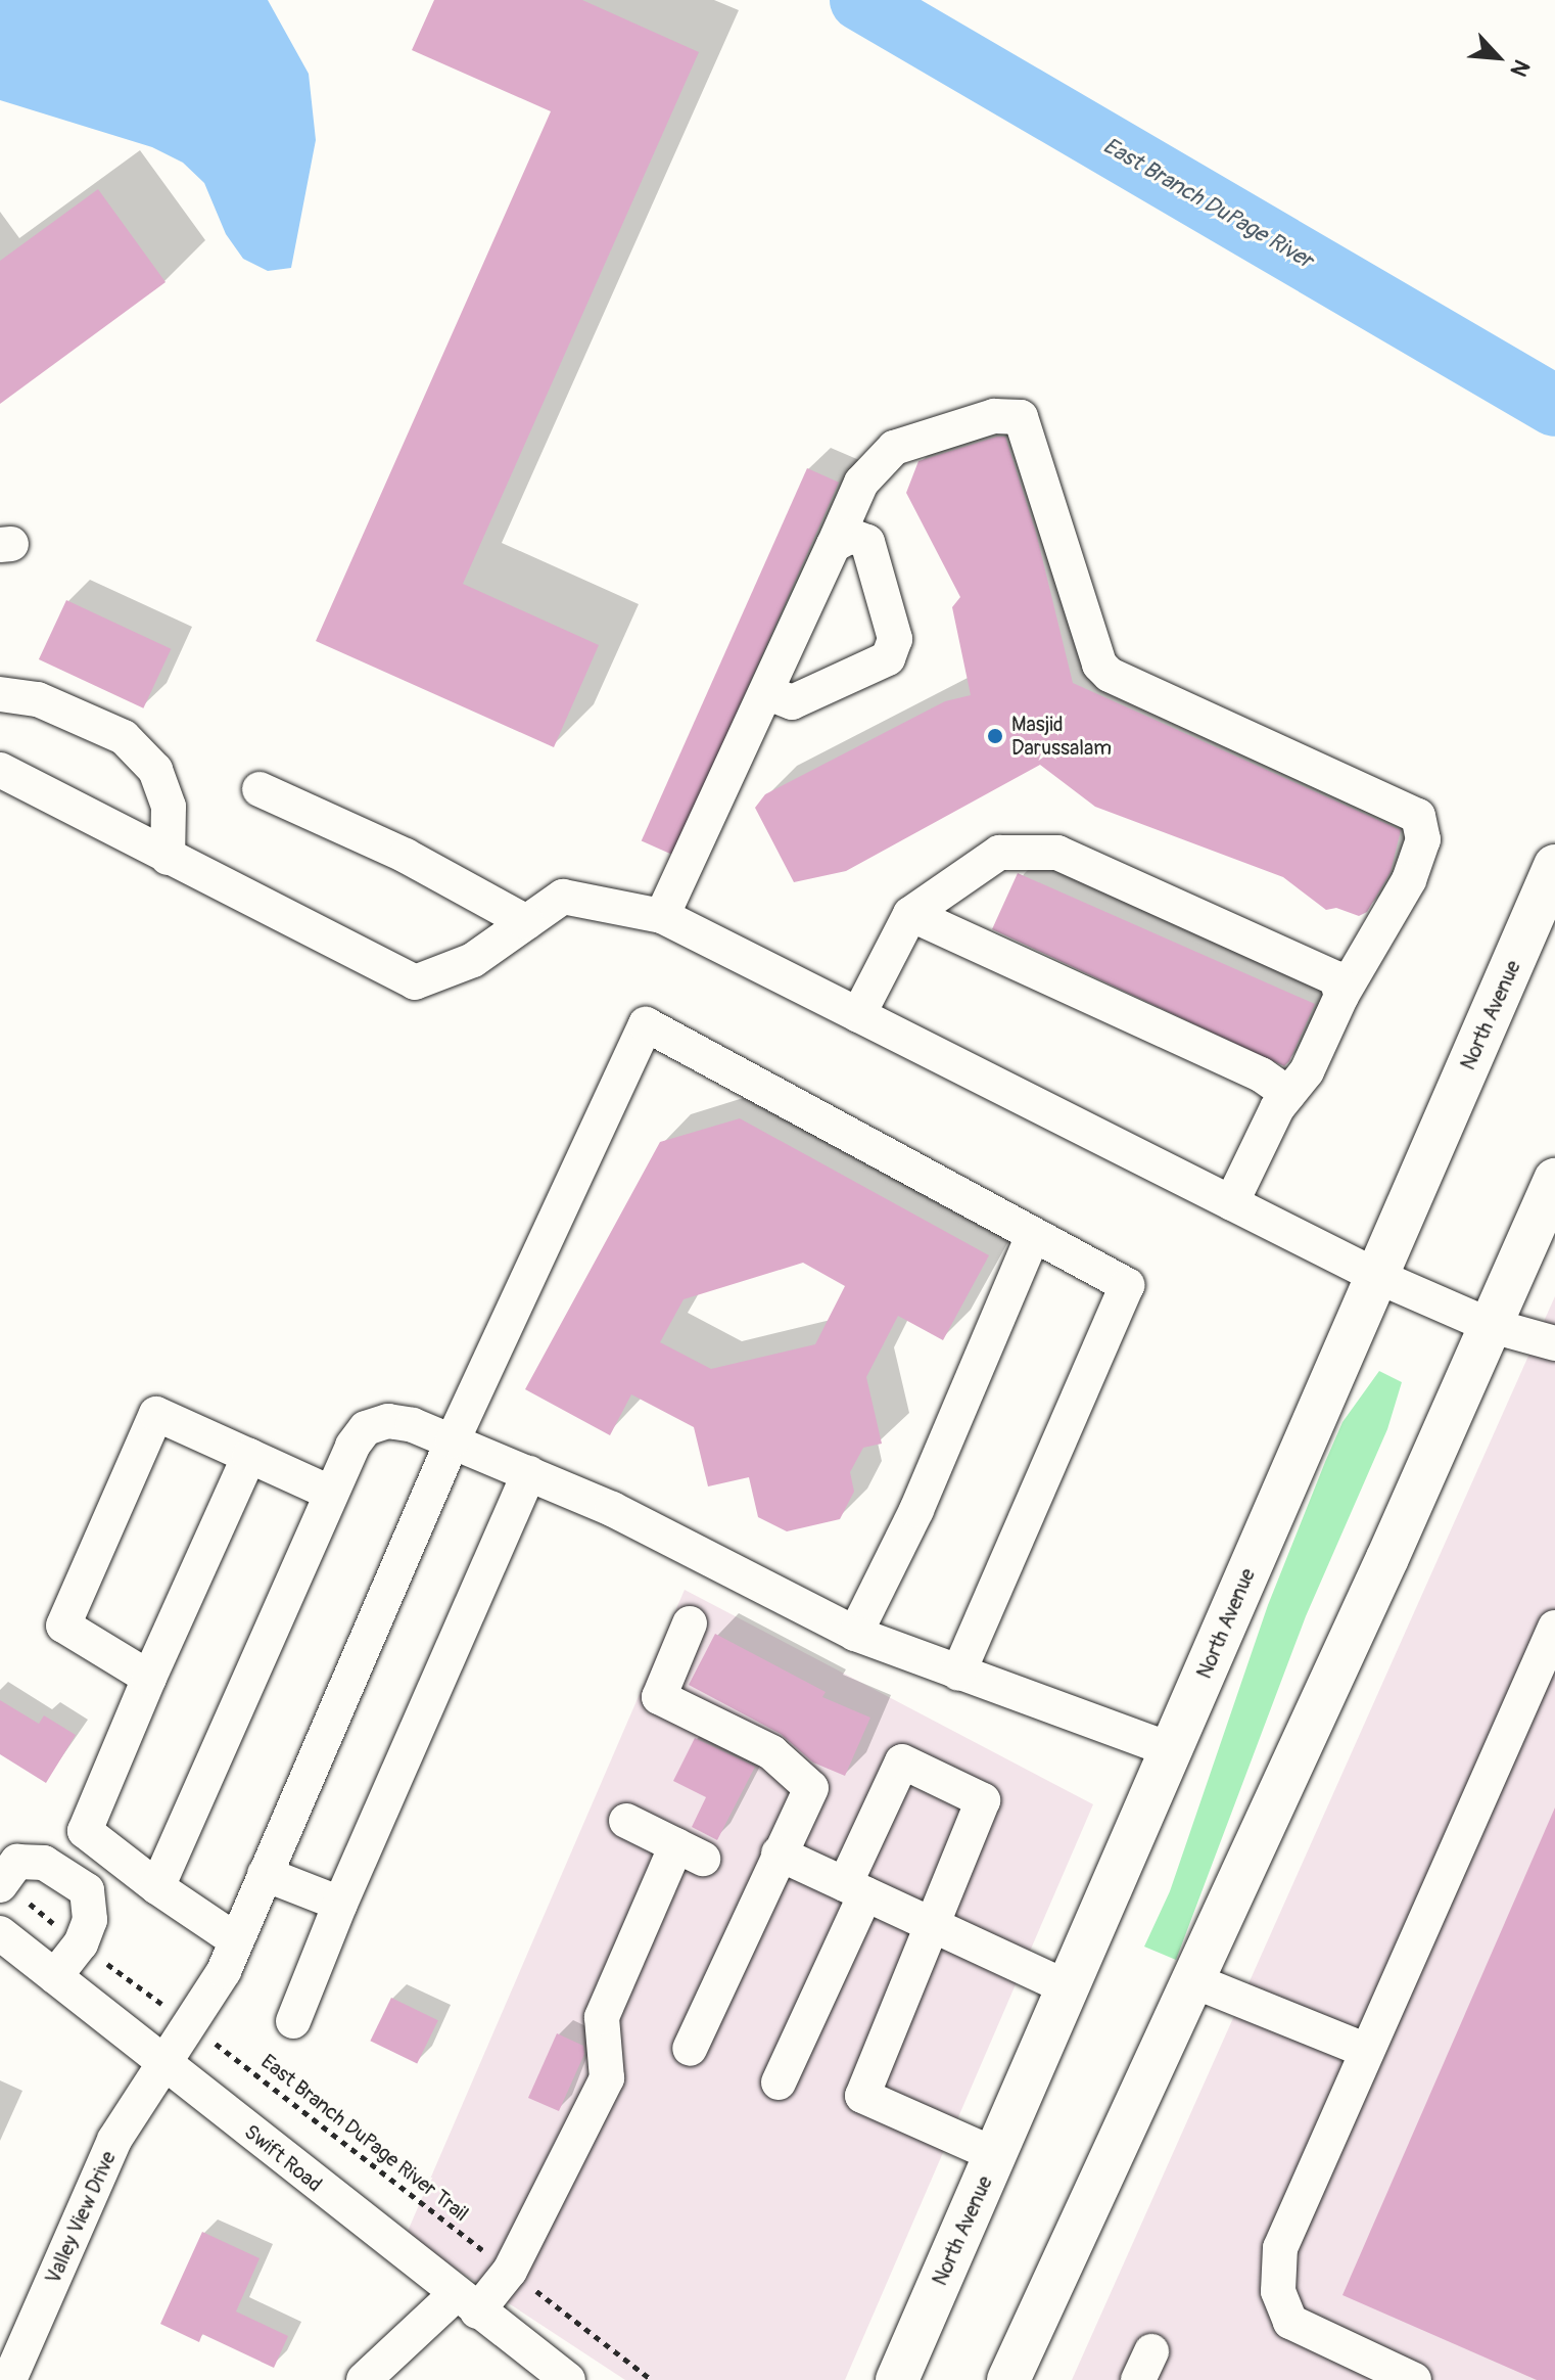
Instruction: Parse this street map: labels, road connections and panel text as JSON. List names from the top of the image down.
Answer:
{
  "streets": {
    "main road": ["North Avenue"],
    "street": ["Swift Road", "Valley View Drive"],
    "path": ["East Branch DuPage River Trail"]
  },
  "crossings": [
    ["Swift Road", "Valley View Drive"]
  ],
  "water": ["East Branch DuPage River"],
  "places": ["Masjid Darussalam"],
  "north": "bottom right"
}
